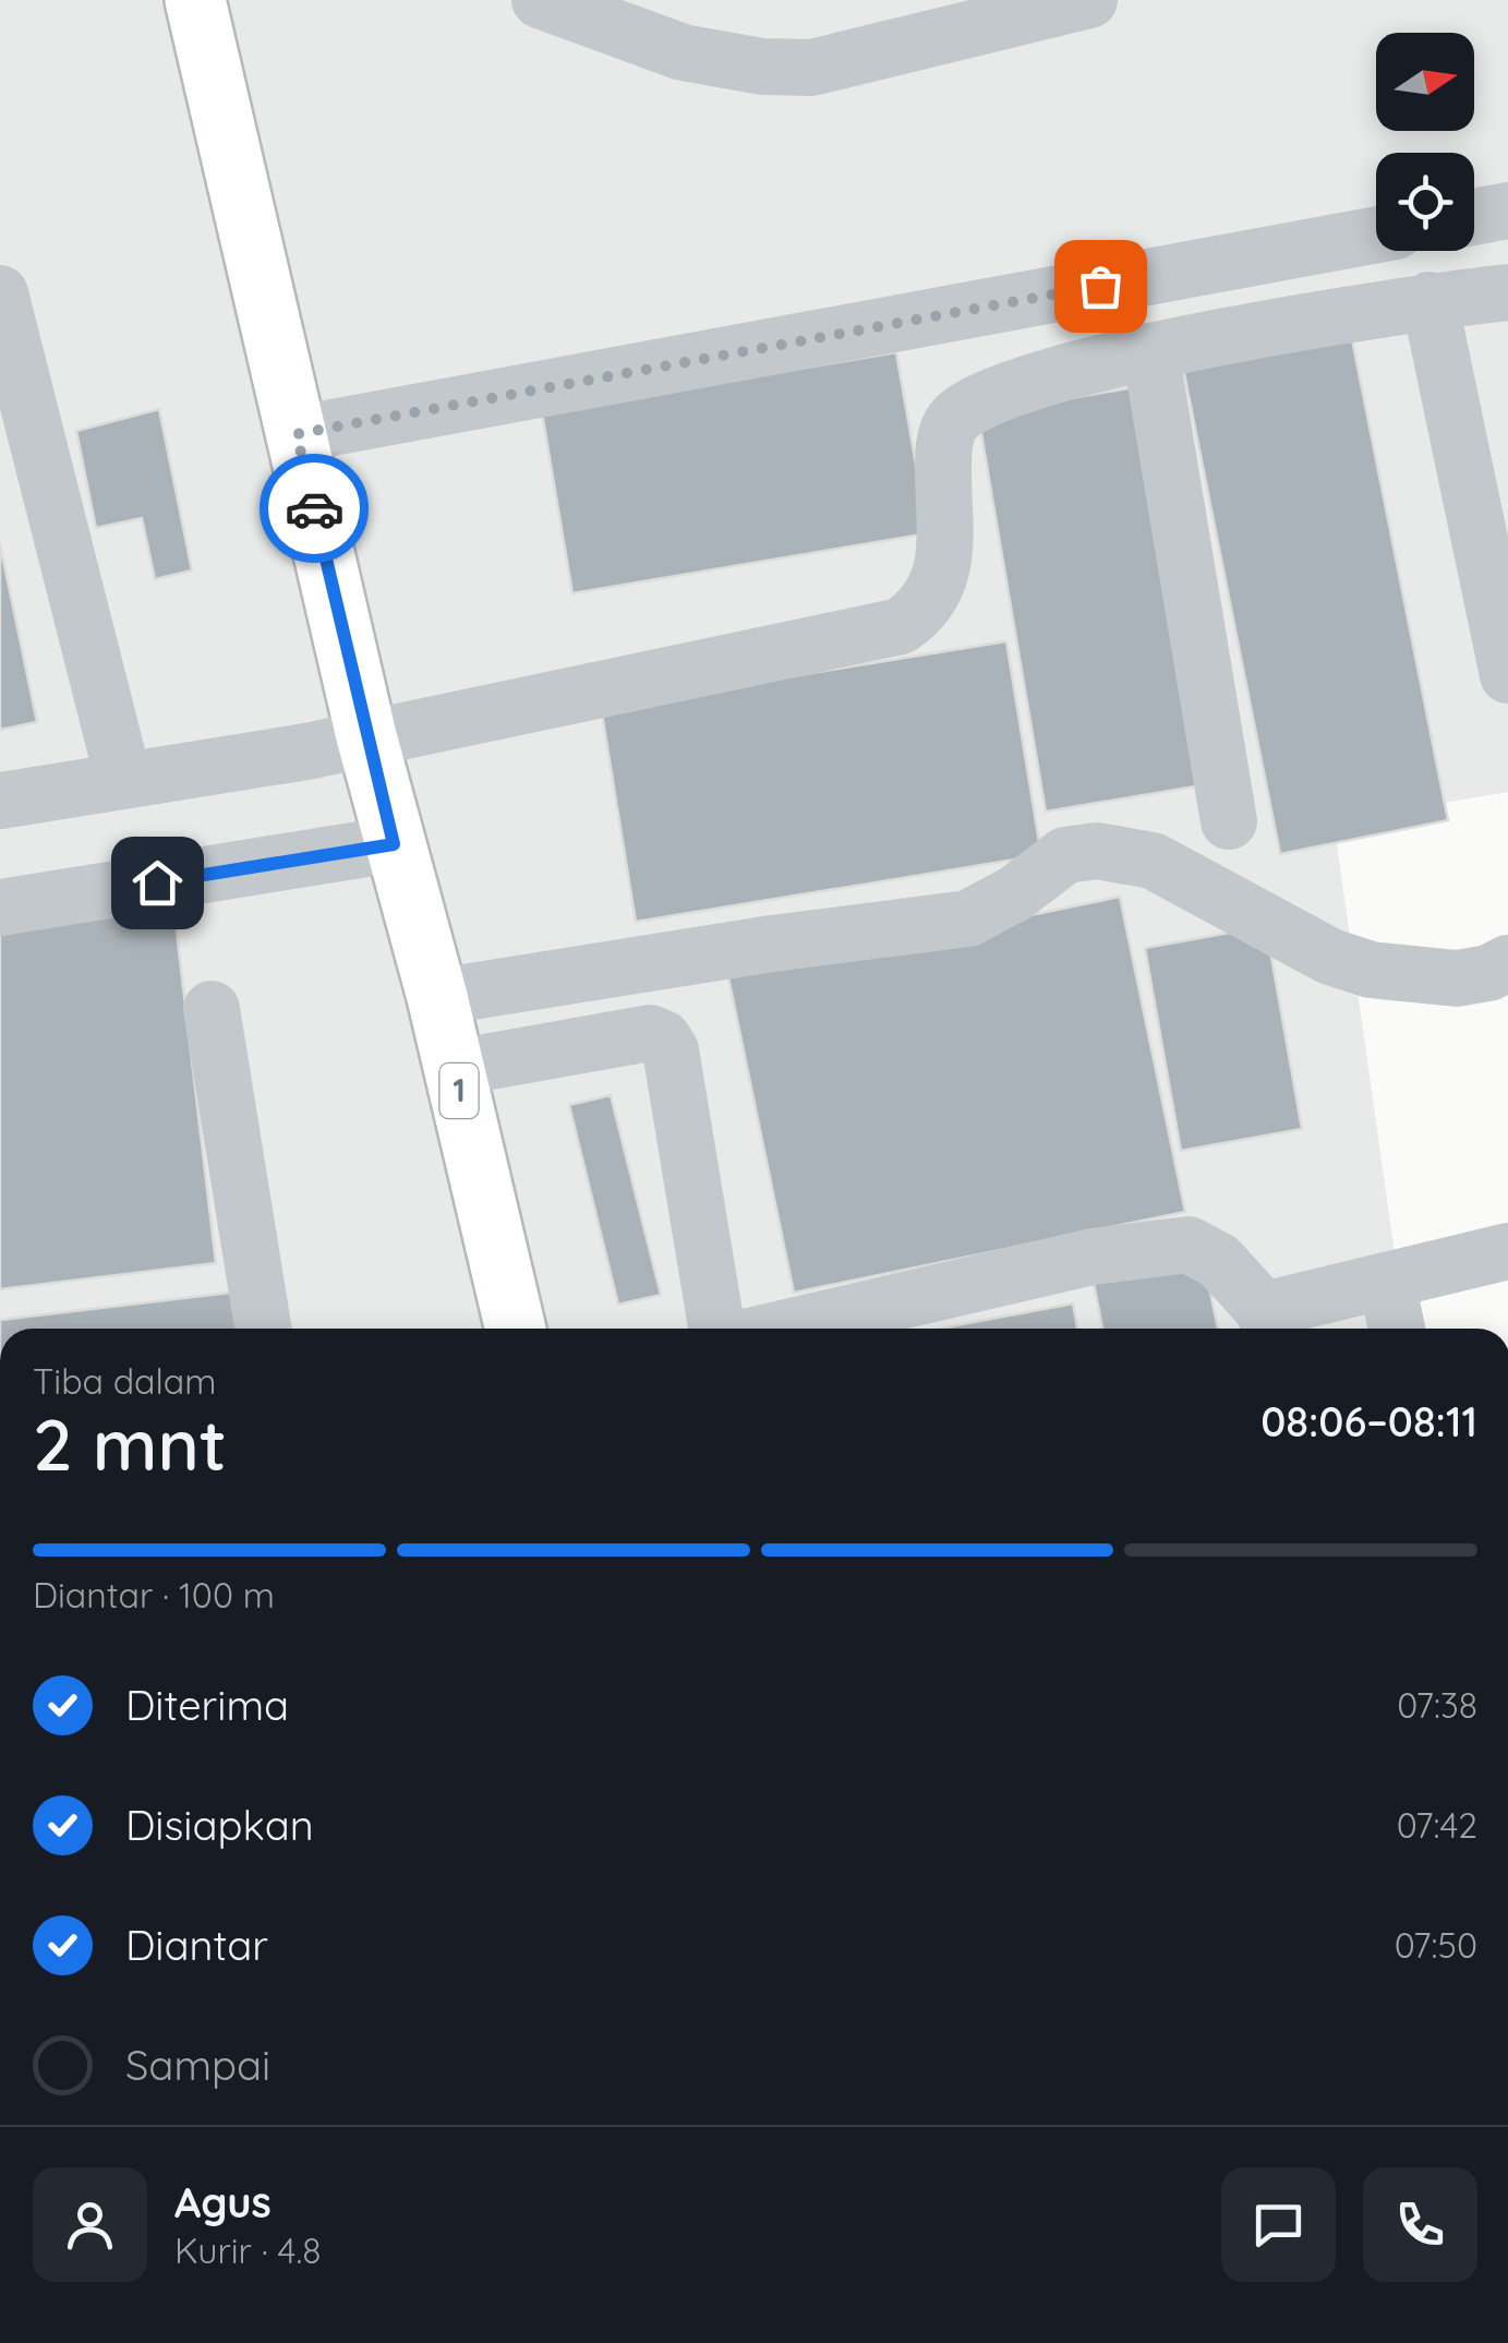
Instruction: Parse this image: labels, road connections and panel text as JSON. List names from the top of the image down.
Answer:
{
  "streets": {
    "highway": ["1"]
  },
  "north": "right",
  "page": {
    "heading": ["2 mnt", "Tiba dalam", "08:06–08:11"],
    "panel": ["Agus", "Kurir · 4.8"],
    "bar": "Diantar · 100 m",
    "list": [
      ["Diterima", "07:38"],
      ["Disiapkan", "07:42"],
      ["Diantar", "07:50"],
      "Sampai"
    ]
  }
}
